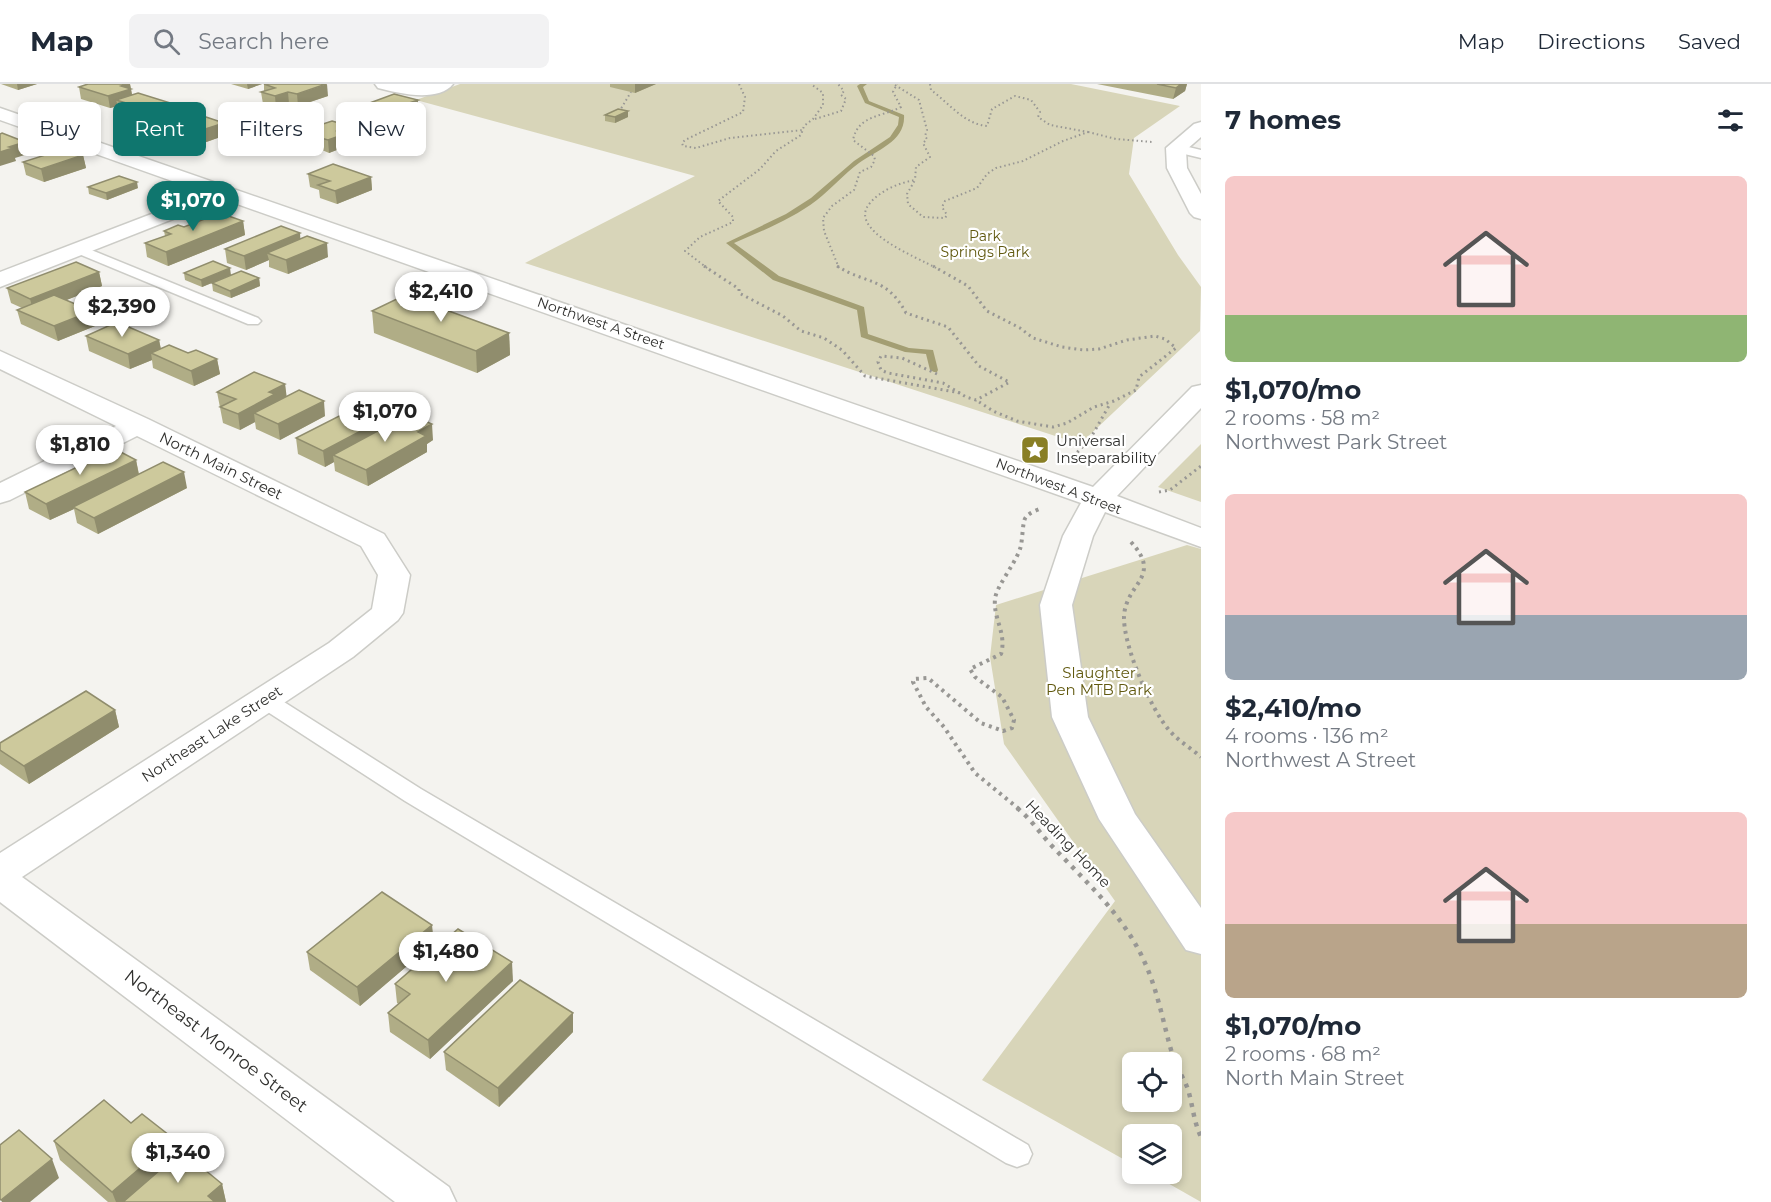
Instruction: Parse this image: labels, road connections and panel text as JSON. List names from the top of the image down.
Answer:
{
  "streets": {
    "street": [
      "Northwest A Street",
      "North Main Street",
      "Northeast Lake Street",
      "Northeast Monroe Street"
    ],
    "path": ["Heading Home"]
  },
  "crossings": [
    ["North Main Street", "Northeast Lake Street"]
  ],
  "parks": ["Park Springs Park", "Slaughter Pen MTB Park"],
  "places": {
    "place": ["Universal Inseparability"]
  },
  "page": {
    "header": "Map",
    "search": "Search here",
    "nav": ["Map", "Directions", "Saved"],
    "heading": "7 homes",
    "chip": [
      "Buy",
      "Rent",
      "Filters",
      "New"
    ],
    "list": [
      {
        "name": "$1,070/mo",
        "note": "2 rooms · 58 m² · Northwest Park Street"
      },
      {
        "name": "$2,410/mo",
        "note": "4 rooms · 136 m² · Northwest A Street"
      },
      {
        "name": "$1,070/mo",
        "note": "2 rooms · 68 m² · North Main Street"
      }
    ],
    "price": [
      "$1,070",
      "$2,410",
      "$2,390",
      "$1,070",
      "$1,810",
      "$1,480",
      "$1,340"
    ]
  }
}
